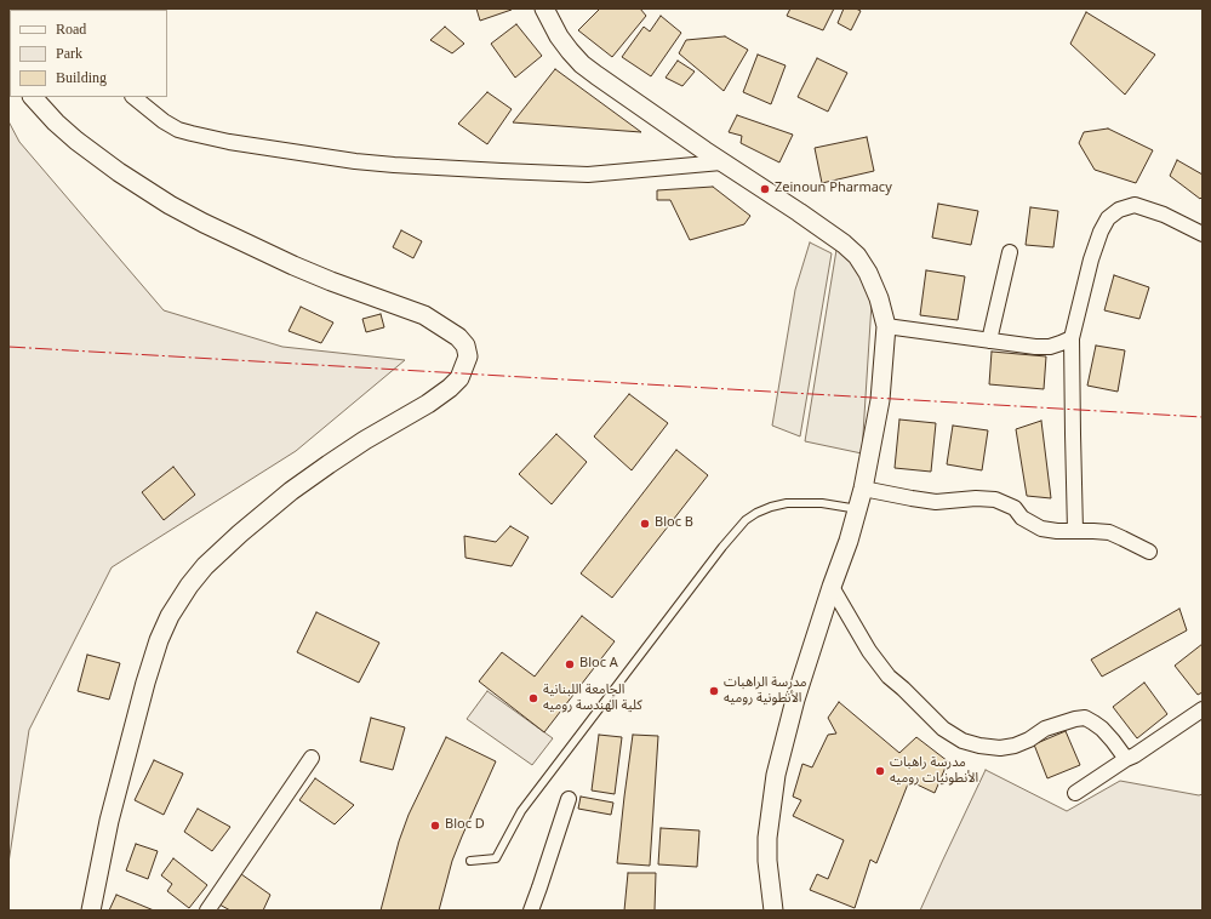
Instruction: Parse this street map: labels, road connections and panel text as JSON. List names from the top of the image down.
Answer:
{
  "places": [
    "Zeinoun Pharmacy",
    "Bloc B",
    "Bloc A",
    "مدرسة الراهبات الأنطونية روميه",
    "الجامعة اللبنانية كلية الهندسة روميه",
    "مدرسة راهبات الأنطونيات روميه",
    "Bloc D"
  ],
  "legend": ["Road", "Park", "Building"]
}
